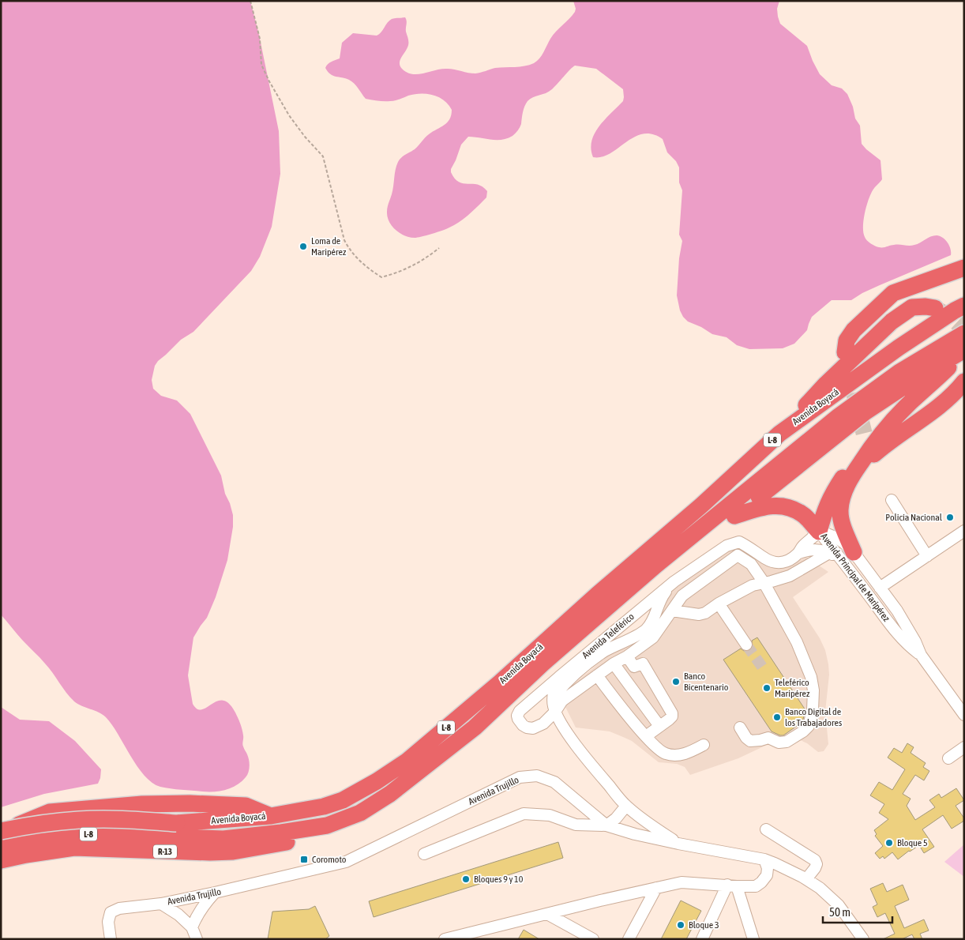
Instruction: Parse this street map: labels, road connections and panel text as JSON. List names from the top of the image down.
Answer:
{
  "streets": {
    "highway": ["Avenida Boyacá", "L-8", "R-13"],
    "street": ["Avenida Principal de Maripérez", "Avenida Teleférico", "Avenida Trujillo"]
  },
  "crossings": [
    ["Avenida Boyacá", "R-13"],
    ["Avenida Principal de Maripérez", "Avenida Teleférico"]
  ],
  "places": {
    "other": [
      "Loma de Maripérez",
      "Policía Nacional",
      "Banco Bicentenario",
      "Teleférico Maripérez",
      "Banco Digital de los Trabajadores",
      "Bloque 5",
      "Bloques 9 y 10",
      "Bloque 3"
    ],
    "transit": ["Coromoto"]
  },
  "scale_bar": "50 m"
}
